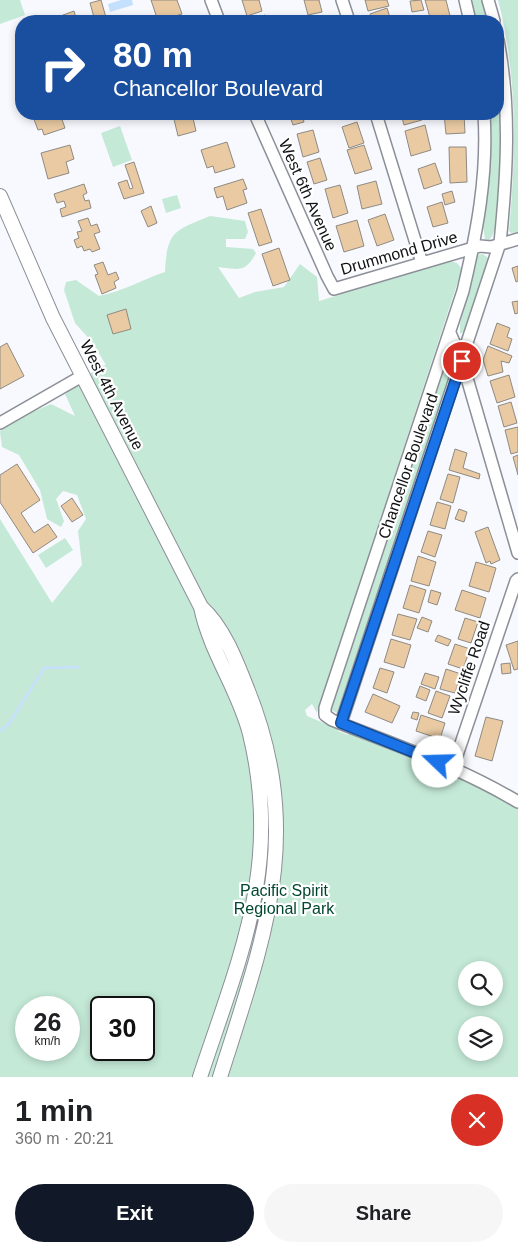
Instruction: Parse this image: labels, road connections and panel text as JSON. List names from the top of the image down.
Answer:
{
  "streets": {
    "main road": ["West 4th Avenue"],
    "street": [
      "West 6th Avenue",
      "Drummond Drive",
      "Chancellor Boulevard",
      "Wycliffe Road"
    ]
  },
  "crossings": [
    ["West 6th Avenue", "Drummond Drive"],
    ["Drummond Drive", "Chancellor Boulevard"]
  ],
  "parks": ["Pacific Spirit Regional Park"],
  "page": {
    "turn": ["80 m", "Chancellor Boulevard"],
    "speed": "26 km/h",
    "limit": "30",
    "heading": ["1 min", "360 m · 20:21"],
    "buttons": ["Exit", "Share"]
  }
}
